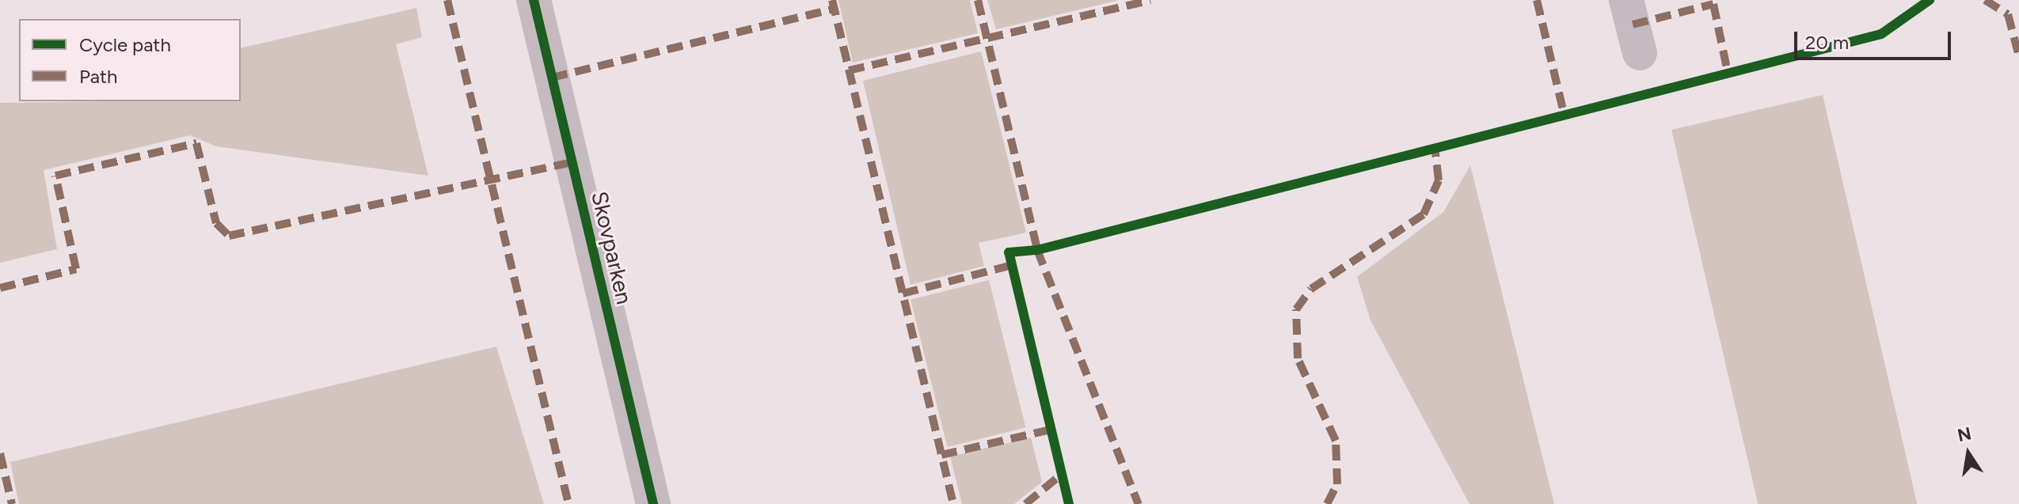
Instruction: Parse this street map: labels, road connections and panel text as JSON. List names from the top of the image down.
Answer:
{
  "streets": {
    "street": ["Skovparken"]
  },
  "legend": ["Cycle path", "Path"],
  "scale_bar": "20 m",
  "north": "top"
}
